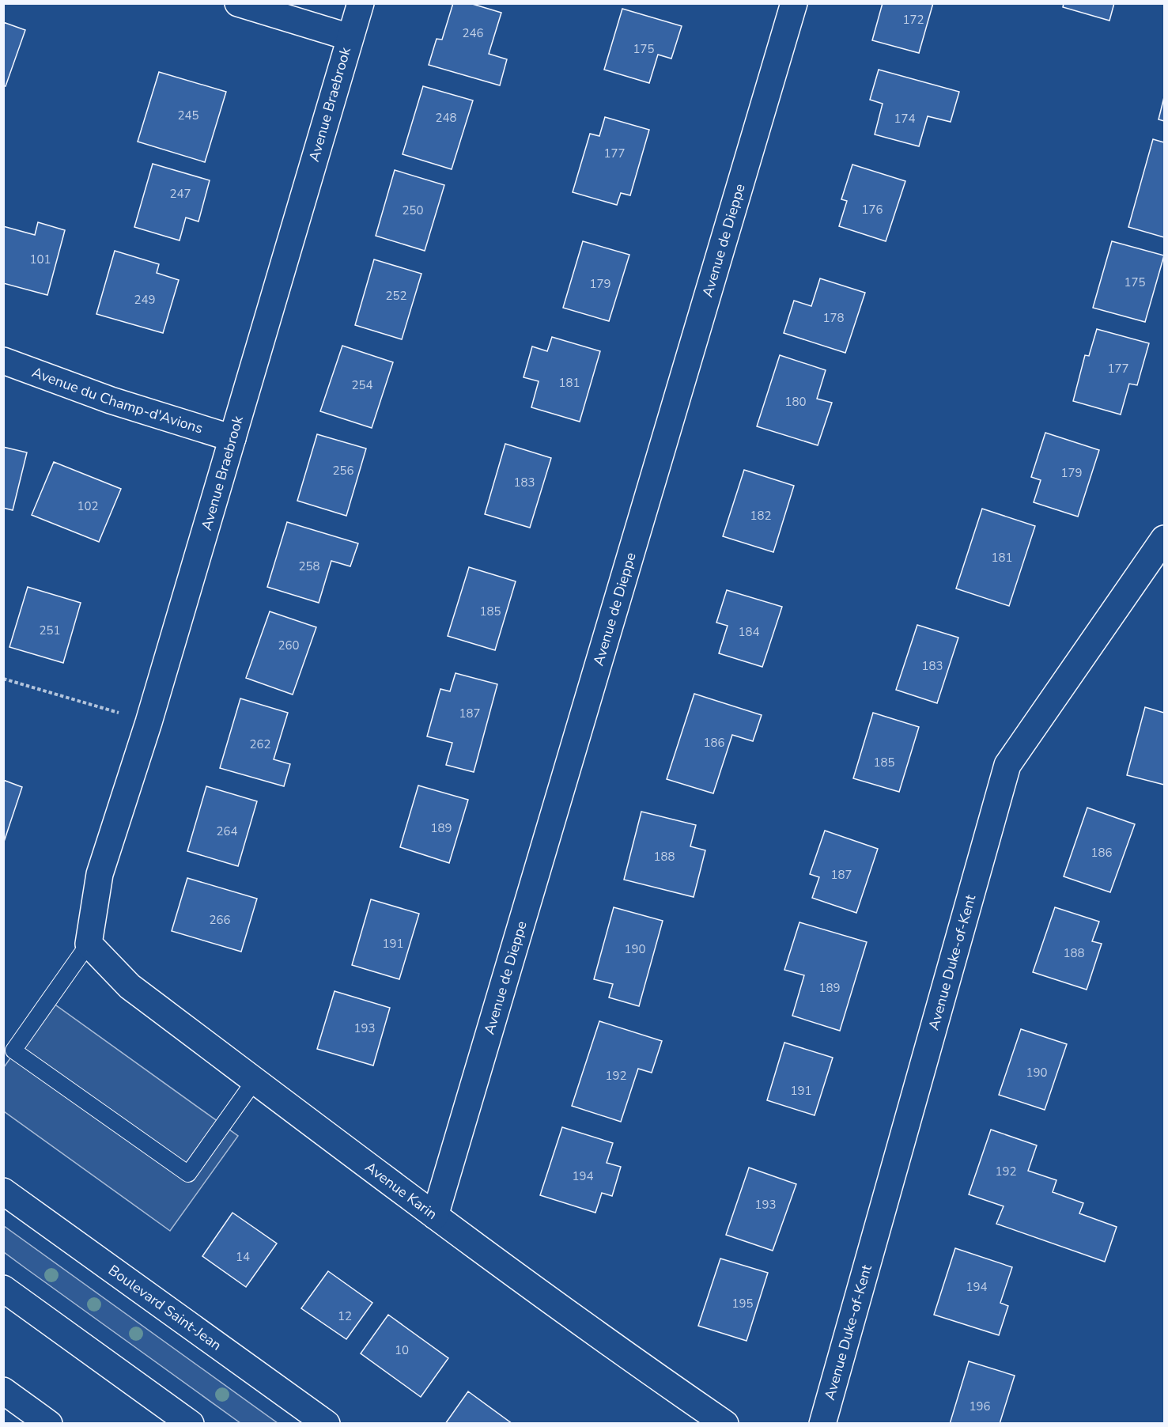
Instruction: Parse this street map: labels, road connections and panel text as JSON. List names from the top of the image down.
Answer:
{
  "streets": {
    "street": [
      "Avenue Braebrook",
      "Avenue de Dieppe",
      "Avenue du Champ-d'Avions",
      "Avenue Duke-of-Kent",
      "Avenue Karin",
      "Boulevard Saint-Jean"
    ]
  },
  "crossings": [
    ["Avenue Braebrook", "Avenue du Champ-d'Avions"],
    ["Avenue Braebrook", "Avenue Karin"],
    ["Avenue de Dieppe", "Avenue Karin"]
  ],
  "house_numbers": [
    "172",
    "246",
    "175",
    "245",
    "248",
    "174",
    "177",
    "247",
    "176",
    "250",
    "101",
    "175",
    "179",
    "252",
    "249",
    "178",
    "177",
    "181",
    "254",
    "180",
    "256",
    "179",
    "183",
    "102",
    "182",
    "181",
    "258",
    "185",
    "251",
    "184",
    "260",
    "183",
    "187",
    "186",
    "262",
    "185",
    "189",
    "264",
    "186",
    "188",
    "187",
    "266",
    "191",
    "190",
    "188",
    "189",
    "193",
    "190",
    "192",
    "191",
    "192",
    "194",
    "193",
    "14",
    "194",
    "195",
    "12",
    "10",
    "196"
  ]
}
